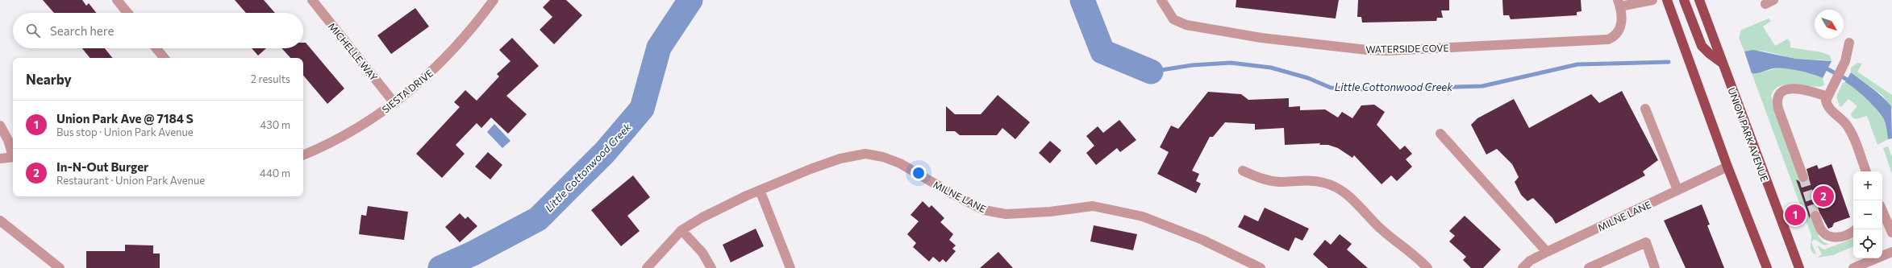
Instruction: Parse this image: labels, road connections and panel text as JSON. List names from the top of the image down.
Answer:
{
  "streets": {
    "main road": ["UNION PARK AVENUE"],
    "street": [
      "WATERSIDE COVE",
      "MICHELLE WAY",
      "SIESTA DRIVE",
      "MILNE LANE"
    ]
  },
  "crossings": [
    ["MICHELLE WAY", "SIESTA DRIVE"]
  ],
  "water": ["Little Cottonwood Creek"],
  "north": "bottom right",
  "page": {
    "search": "Search here",
    "heading": ["Nearby", "2 results"],
    "list": [
      {
        "mark": "1",
        "name": "Union Park Ave @ 7184 S",
        "note": "Bus stop · Union Park Avenue",
        "value": "430 m"
      },
      {
        "mark": "2",
        "name": "In-N-Out Burger",
        "note": "Restaurant · Union Park Avenue",
        "value": "440 m"
      }
    ],
    "map_buttons": ["+", "−"],
    "pins": ["2", "1"]
  }
}
